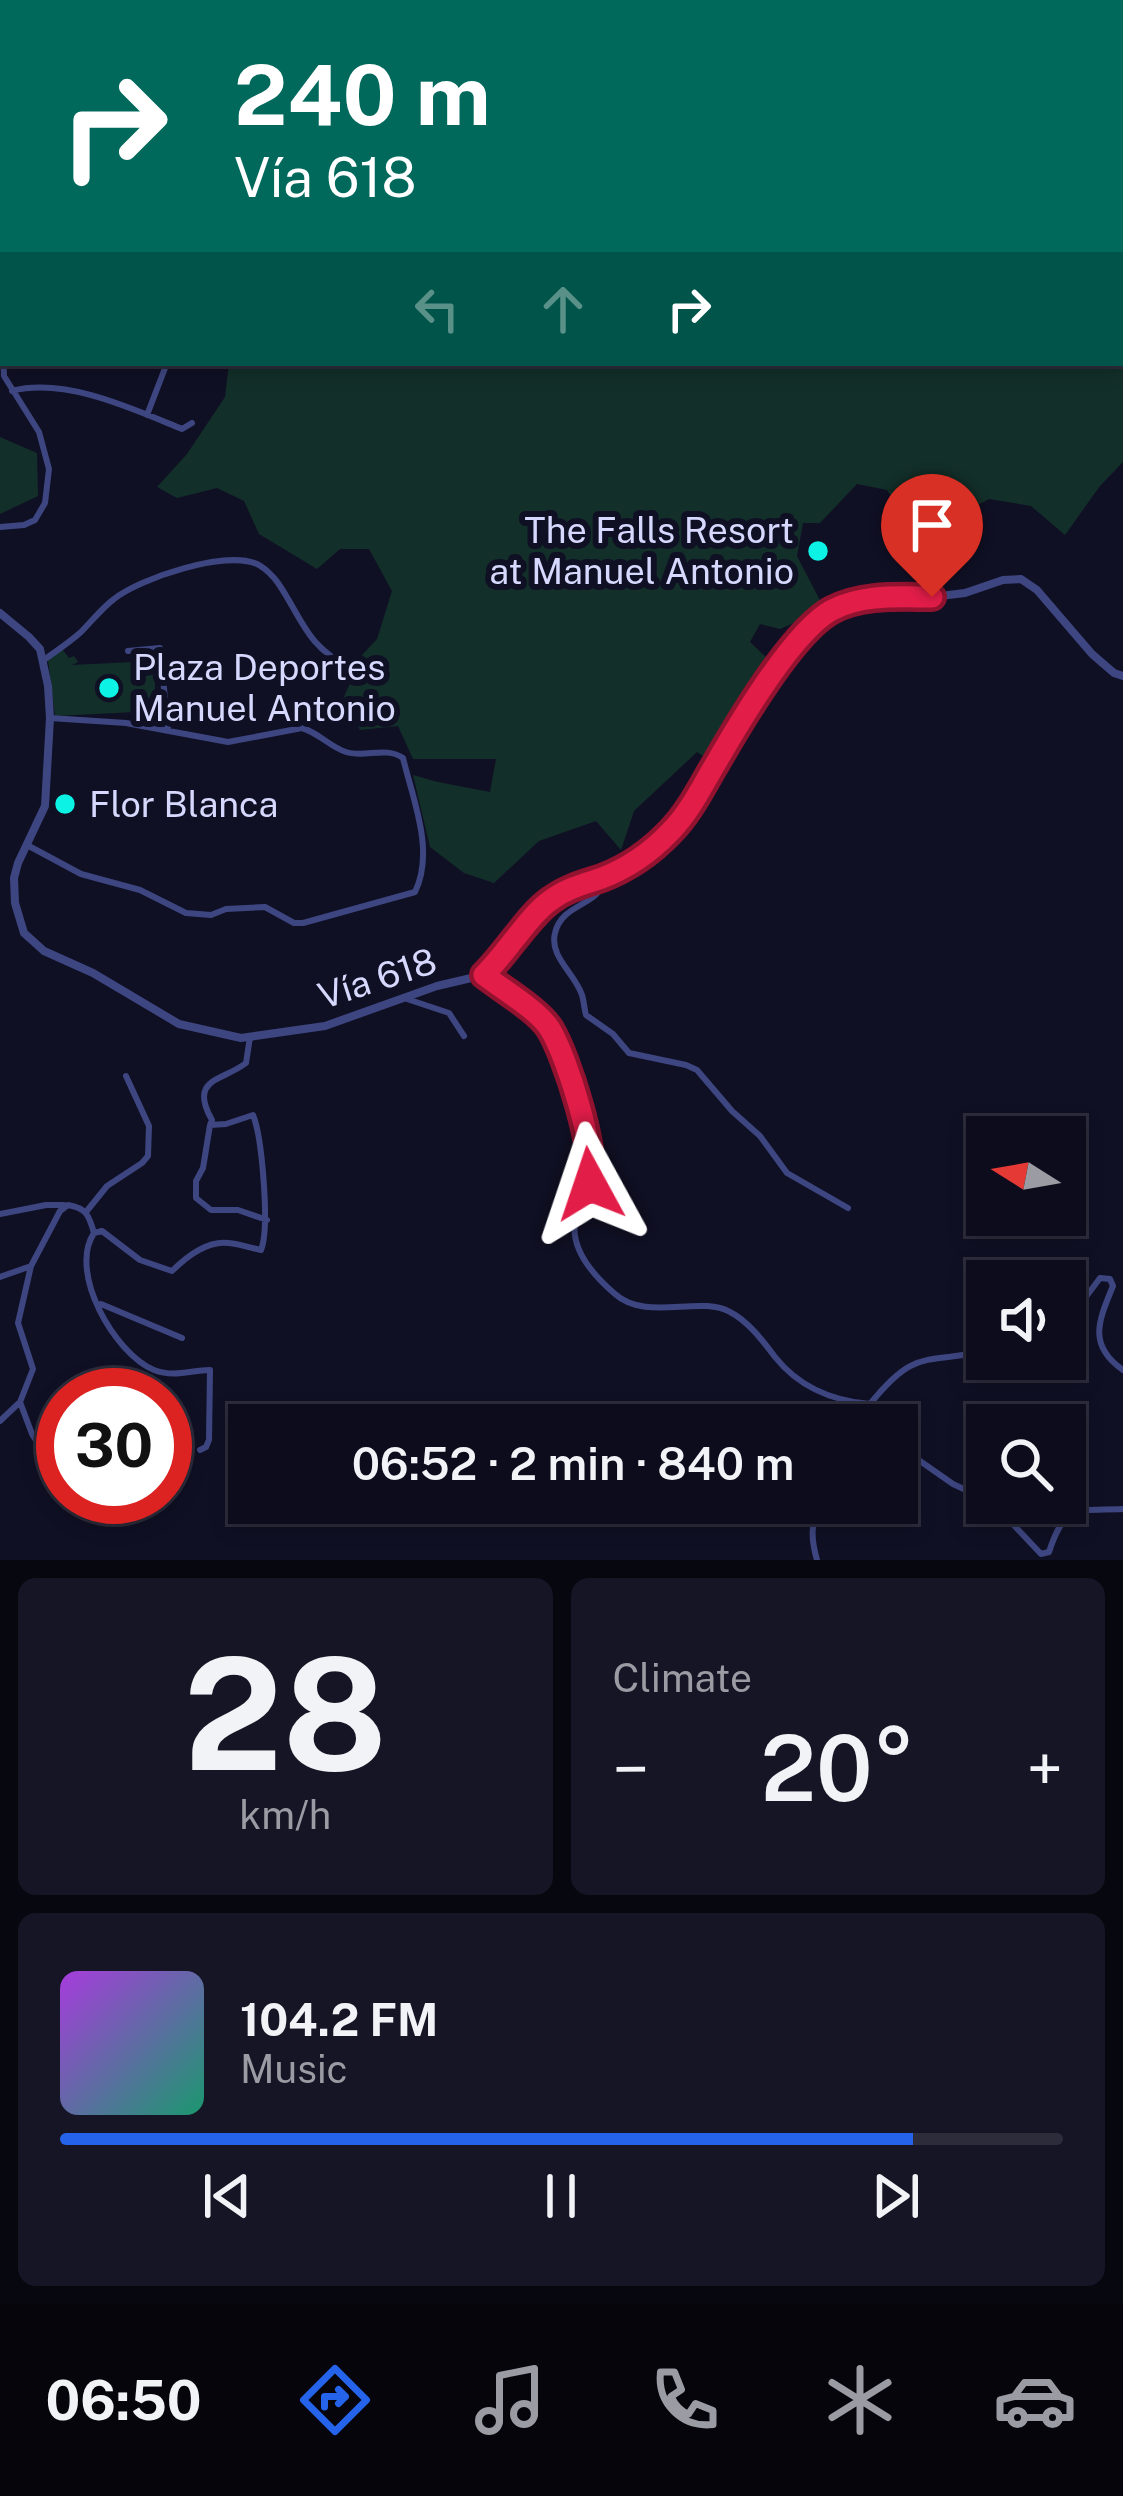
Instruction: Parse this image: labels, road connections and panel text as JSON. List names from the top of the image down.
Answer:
{
  "streets": {
    "street": ["Vía 618"]
  },
  "places": ["The Falls Resort at Manuel Antonio", "Plaza Deportes Manuel Antonio", "Flor Blanca"],
  "north": "left",
  "page": {
    "turn": ["240 m", "Vía 618"],
    "limit": "30",
    "trip": "06:52 · 2 min · 840 m",
    "tile": [
      ["28", "km/h"],
      "Climate"
    ],
    "heat": ["−", "20°", "+"],
    "song": ["104.2 FM", "Music"],
    "tabs": "06:50"
  }
}
